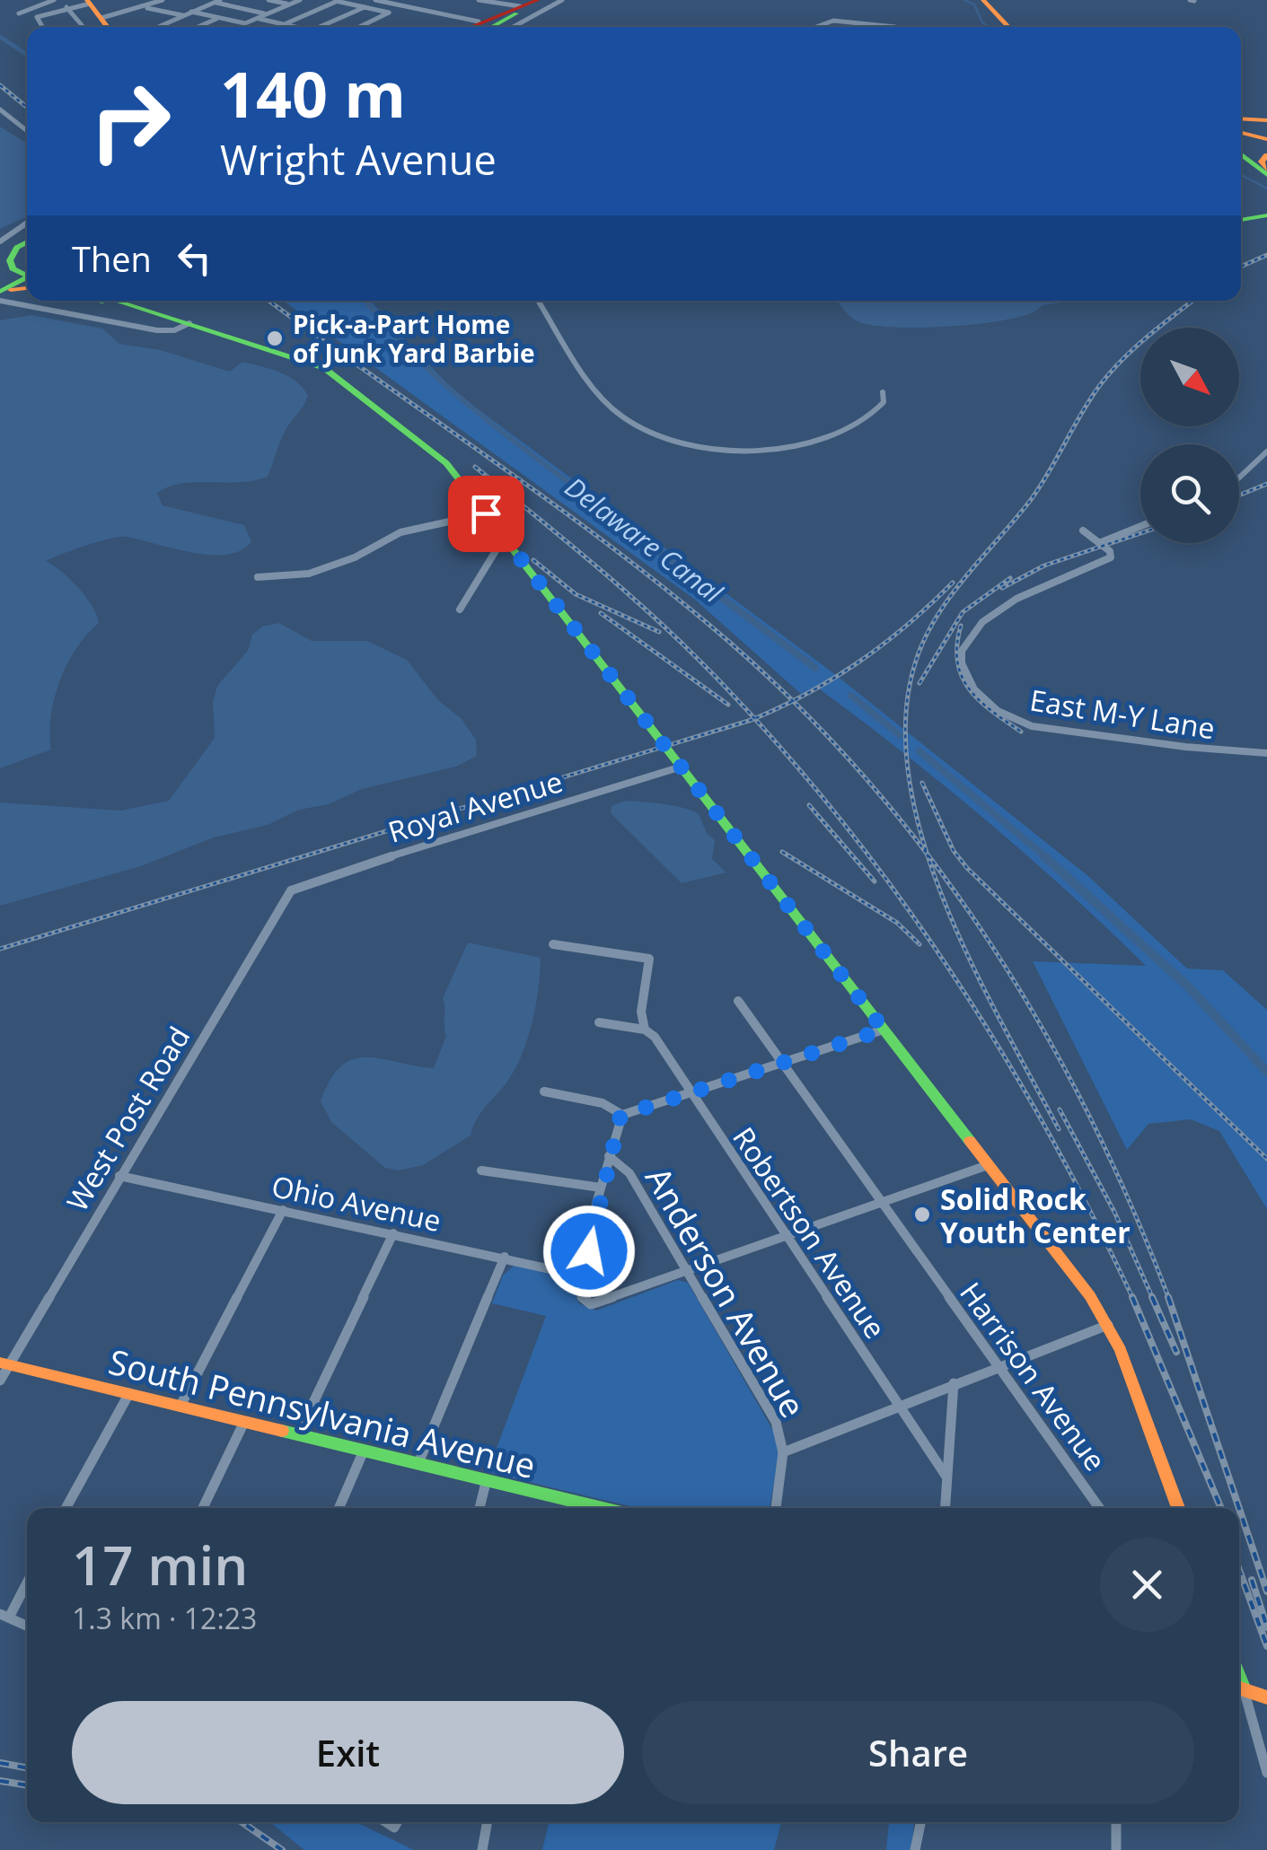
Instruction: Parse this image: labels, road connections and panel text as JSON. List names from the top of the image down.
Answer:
{
  "streets": {
    "main road": ["South Pennsylvania Avenue"],
    "street": [
      "East M-Y Lane",
      "Royal Avenue",
      "West Post Road",
      "Ohio Avenue",
      "Robertson Avenue",
      "Anderson Avenue",
      "Harrison Avenue"
    ]
  },
  "crossings": [
    ["Royal Avenue", "West Post Road"],
    ["West Post Road", "Ohio Avenue"],
    ["West Post Road", "South Pennsylvania Avenue"]
  ],
  "water": ["Delaware Canal"],
  "places": ["Pick-a-Part Home of Junk Yard Barbie", "Solid Rock Youth Center"],
  "north": "bottom right",
  "page": {
    "turn": ["140 m", "Wright Avenue"],
    "then": "Then",
    "heading": ["17 min", "1.3 km · 12:23"],
    "buttons": ["Exit", "Share"]
  }
}
